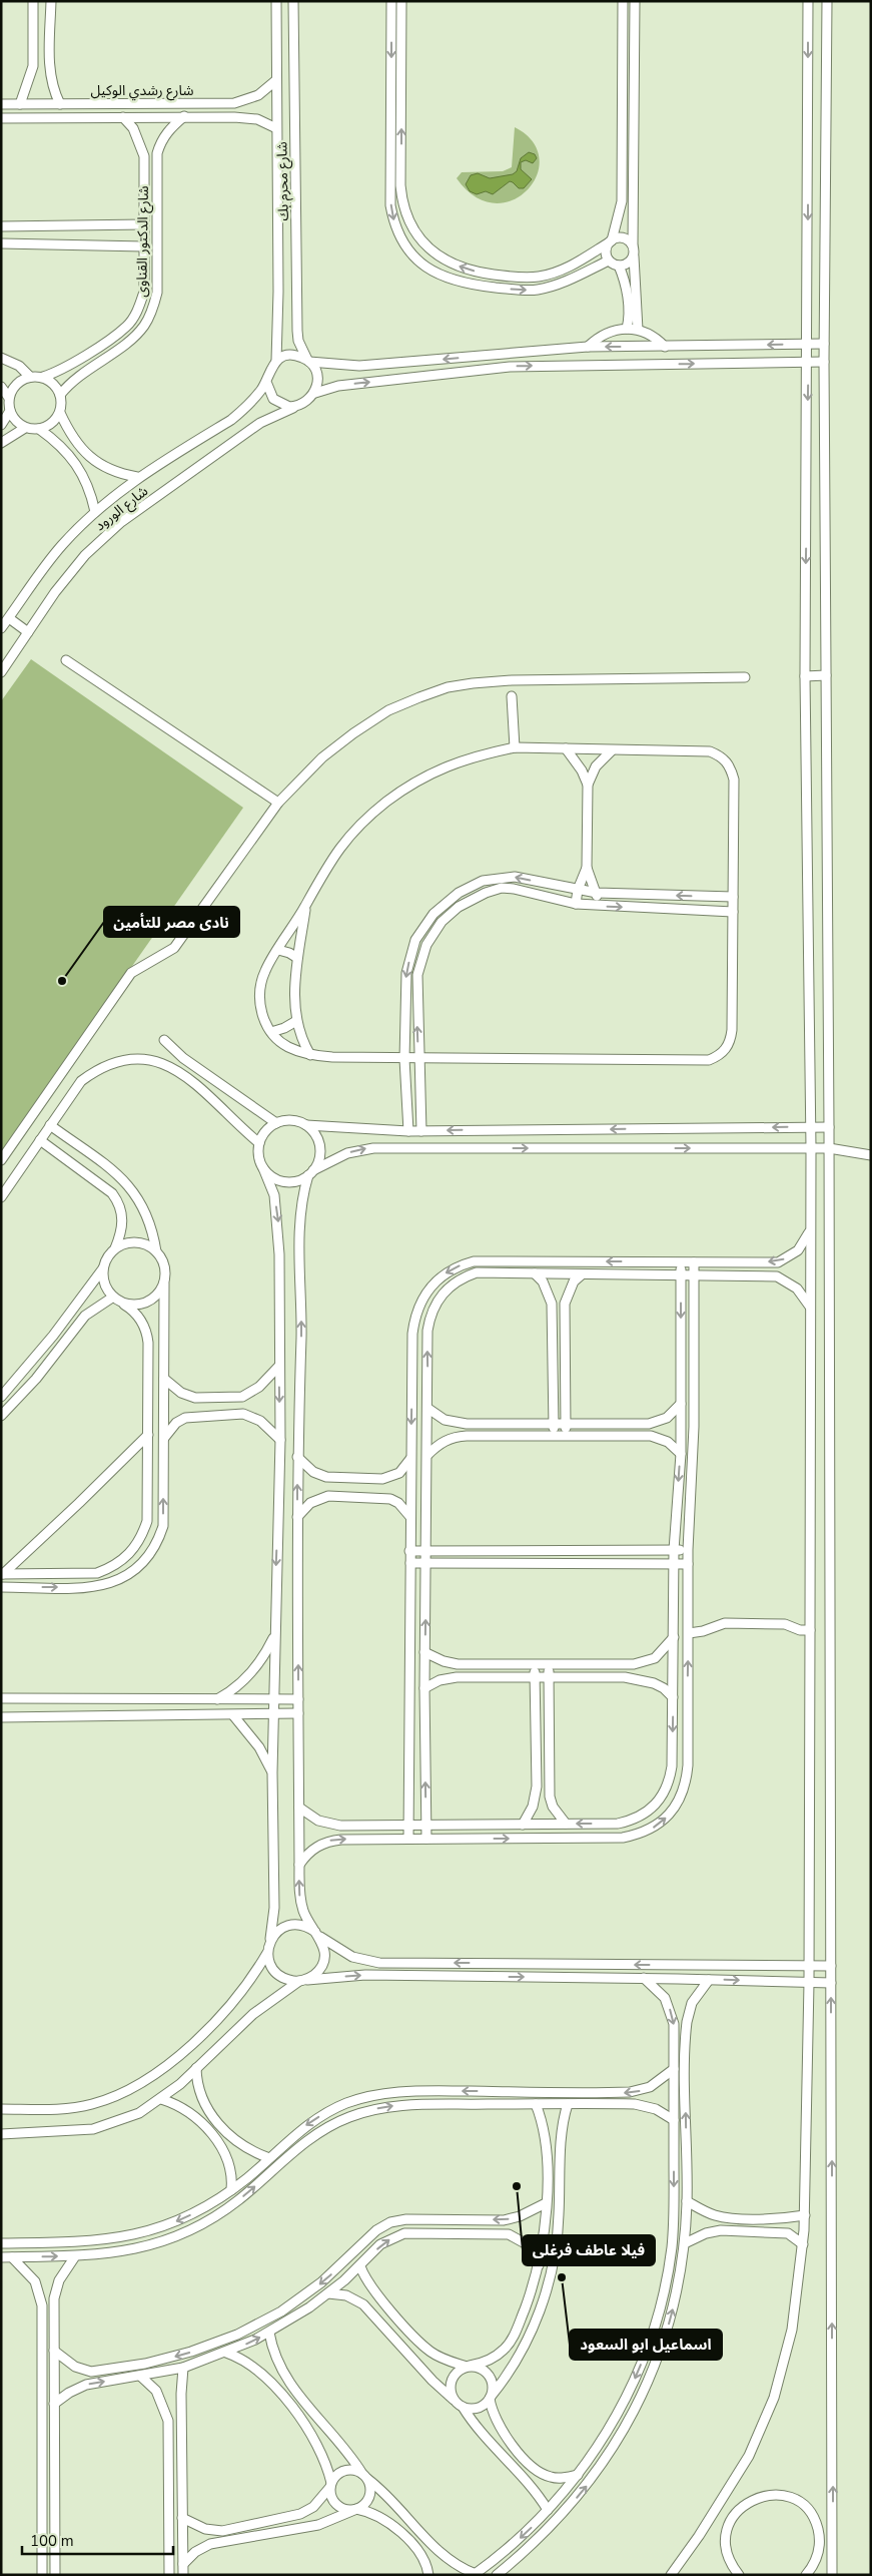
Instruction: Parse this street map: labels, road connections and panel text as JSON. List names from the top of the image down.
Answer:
{
  "streets": {
    "street": [
      "شارع رشدي الوكيل",
      "شارع محرم بك",
      "شارع الدكتور القناوى",
      "شارع الورود"
    ]
  },
  "crossings": [
    ["شارع رشدي الوكيل", "شارع محرم بك"],
    ["شارع رشدي الوكيل", "شارع الدكتور القناوى"],
    ["شارع محرم بك", "شارع الورود"]
  ],
  "places": ["نادى مصر للتأمين", "فيلا عاطف فرغلى", "اسماعيل ابو السعود"],
  "scale_bar": "100 m"
}
